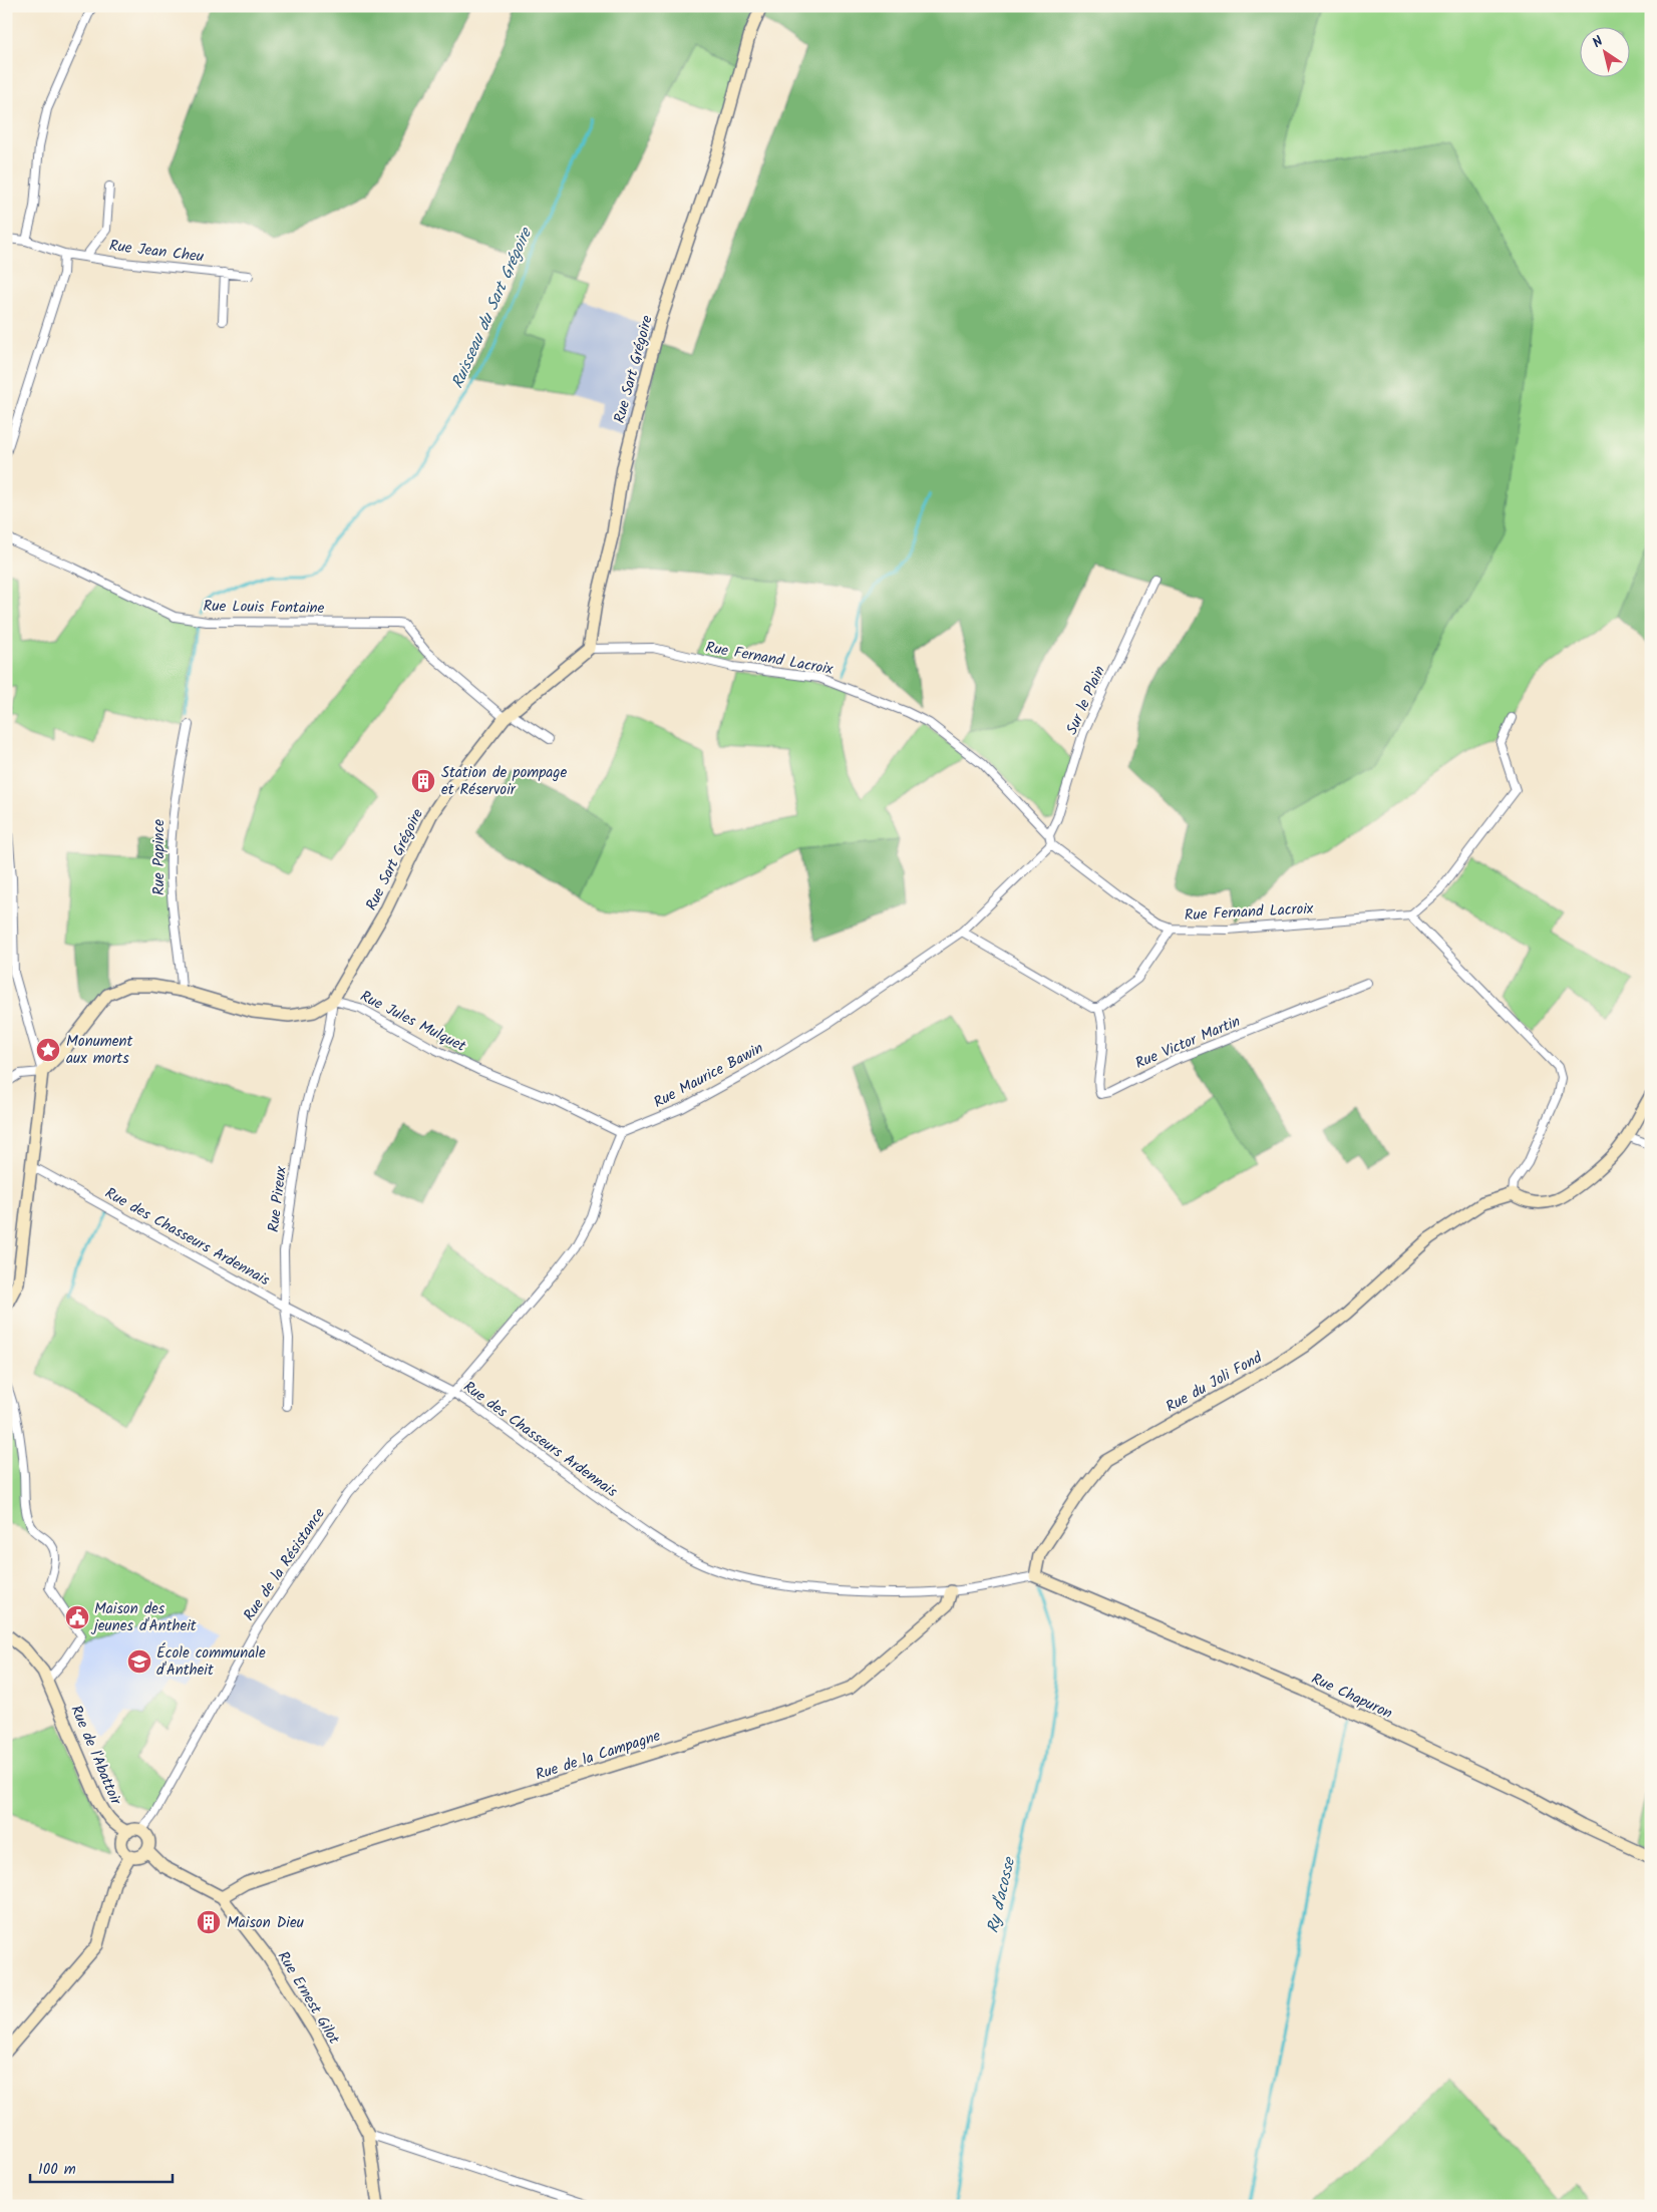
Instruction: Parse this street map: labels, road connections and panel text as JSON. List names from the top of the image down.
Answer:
{
  "streets": {
    "street": [
      "Rue Jean Cheu",
      "Rue Sart Grégoire",
      "Rue Louis Fontaine",
      "Rue Fernand Lacroix",
      "Sur le Plain",
      "Rue Papince",
      "Rue Jules Mulquet",
      "Rue Victor Martin",
      "Rue Maurice Bawin",
      "Rue Pireux",
      "Rue des Chasseurs Ardennais",
      "Rue du Joli Fond",
      "Rue de la Résistance",
      "Rue Chapuron",
      "Rue de l'Abattoir",
      "Rue de la Campagne",
      "Rue Ernest Gilot"
    ]
  },
  "crossings": [
    ["Rue Sart Grégoire", "Rue Louis Fontaine"],
    ["Rue Sart Grégoire", "Rue Fernand Lacroix"],
    ["Rue Sart Grégoire", "Rue Jules Mulquet"],
    ["Rue Sart Grégoire", "Rue Pireux"],
    ["Rue Fernand Lacroix", "Sur le Plain"],
    ["Rue Fernand Lacroix", "Rue Maurice Bawin"],
    ["Rue Jules Mulquet", "Rue Maurice Bawin"],
    ["Rue Jules Mulquet", "Rue Pireux"],
    ["Rue Pireux", "Rue des Chasseurs Ardennais"],
    ["Rue des Chasseurs Ardennais", "Rue de la Résistance"],
    ["Rue des Chasseurs Ardennais", "Rue de la Campagne"],
    ["Rue du Joli Fond", "Rue Chapuron"],
    ["Rue de la Résistance", "Rue de l'Abattoir"],
    ["Rue de la Résistance", "Rue Ernest Gilot"],
    ["Rue de l'Abattoir", "Rue Ernest Gilot"],
    ["Rue de la Campagne", "Rue Ernest Gilot"]
  ],
  "water": ["Ruisseau du Sart Grégoire", "Ry d'acosse"],
  "places": {
    "building": ["Station de pompage et Réservoir", "Maison Dieu"],
    "place": ["Monument aux morts"],
    "public building": ["Maison des jeunes d'Antheit"],
    "school or university": ["École communale d'Antheit"]
  },
  "scale_bar": "100 m",
  "north": "top left"
}
